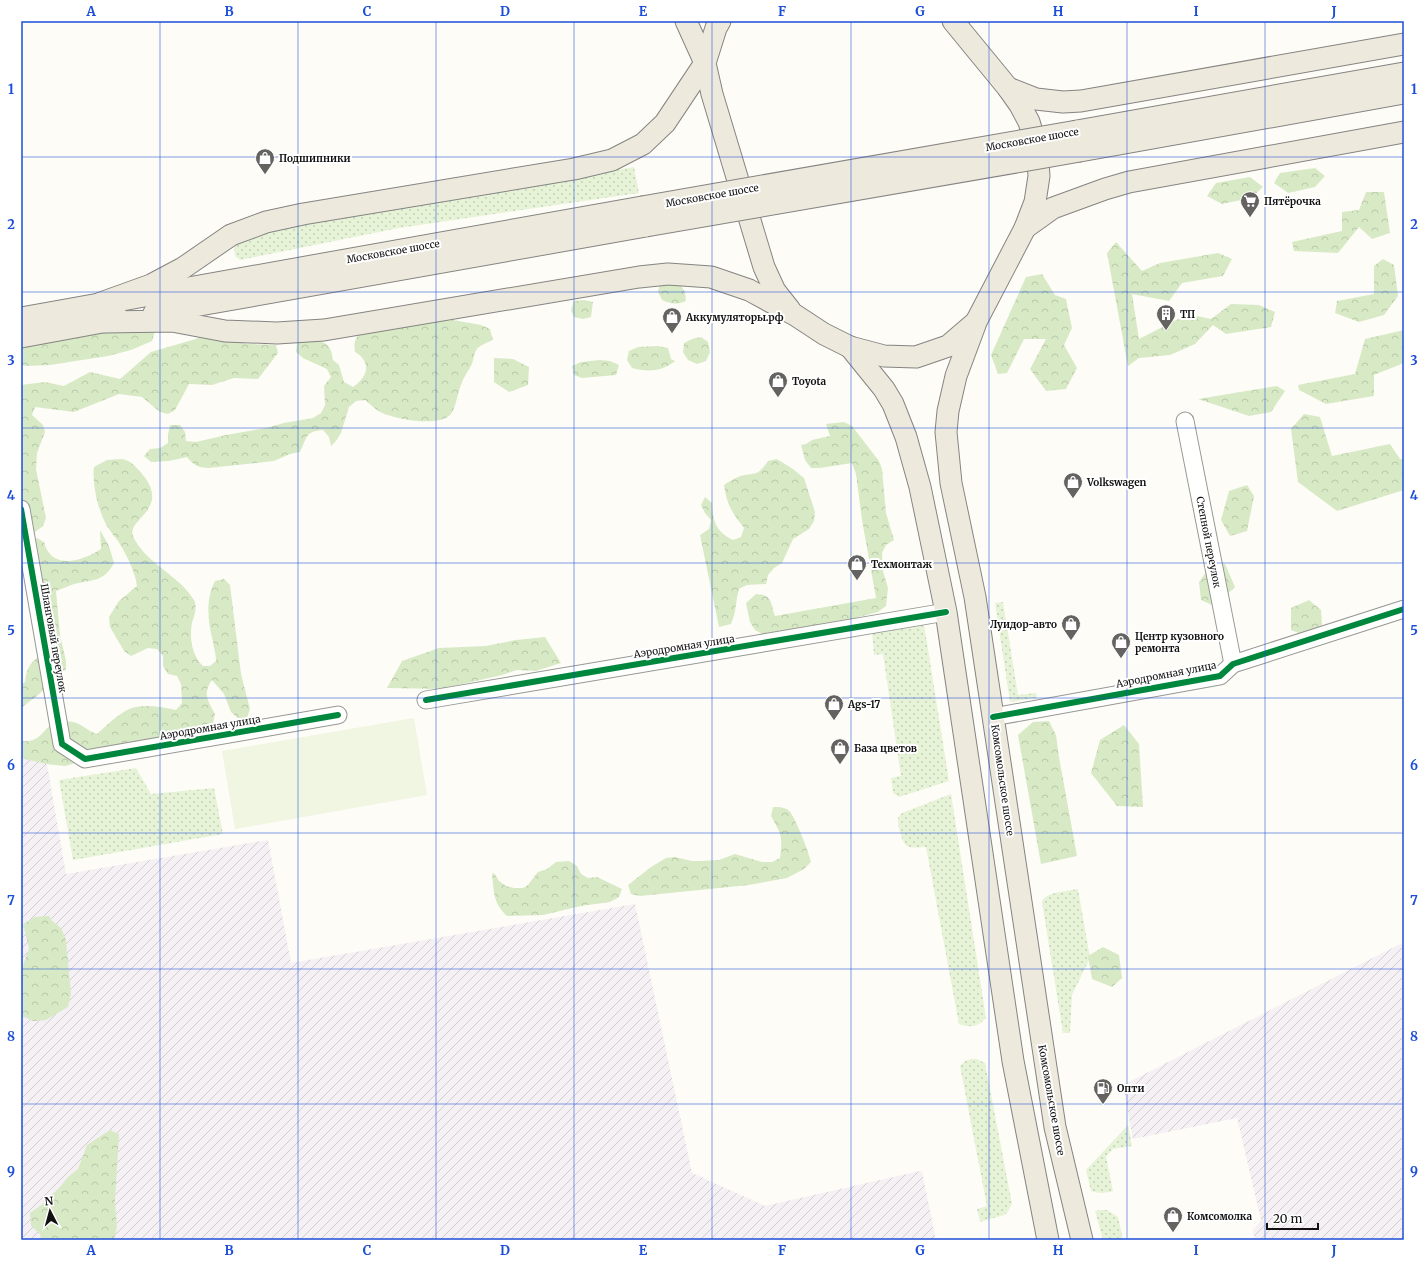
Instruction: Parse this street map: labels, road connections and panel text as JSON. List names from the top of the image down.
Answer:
{
  "streets": {
    "main road": ["Московское шоссе", "Комсомольское шоссе"],
    "street": ["Степной переулок", "Шланговый переулок", "Аэродромная улица"]
  },
  "crossings": [
    ["Степной переулок", "Аэродромная улица"],
    ["Шланговый переулок", "Аэродромная улица"],
    ["Аэродромная улица", "Комсомольское шоссе"]
  ],
  "places": {
    "shop": [
      "Подшипники",
      "Аккумуляторы.рф",
      "Toyota",
      "Volkswagen",
      "Техмонтаж",
      "Луидор-авто",
      "Центр кузовного ремонта",
      "Ags-17",
      "База цветов",
      "Комсомолка"
    ],
    "supermarket": ["Пятёрочка"],
    "building": ["ТП"],
    "fuel station": ["Опти"]
  },
  "scale_bar": "20 m",
  "north": "top",
  "grid": {
    "columns": [
      "A",
      "B",
      "C",
      "D",
      "E",
      "F",
      "G",
      "H",
      "I",
      "J"
    ],
    "rows": [
      "1",
      "2",
      "3",
      "4",
      "5",
      "6",
      "7",
      "8",
      "9"
    ]
  }
}
